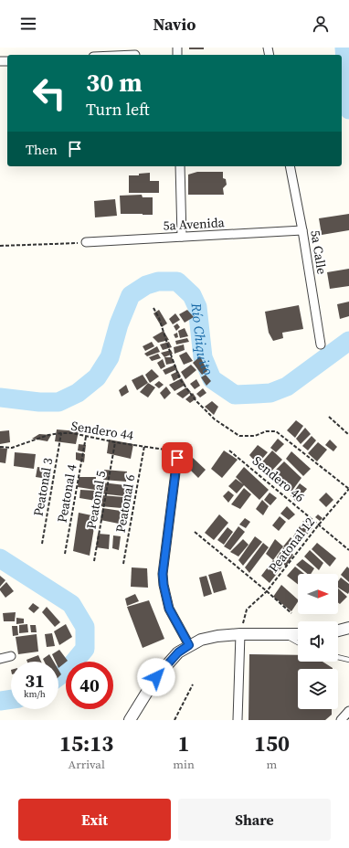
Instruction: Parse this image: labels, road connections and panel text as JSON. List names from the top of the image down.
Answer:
{
  "streets": {
    "street": ["5a Avenida", "5a Calle"],
    "path": [
      "Sendero 44",
      "Sendero 46",
      "Peatonal 3",
      "Peatonal 4",
      "Peatonal 5",
      "Peatonal 6",
      "Peatonal 12"
    ]
  },
  "crossings": [
    ["5a Avenida", "5a Calle"],
    ["Sendero 44", "Peatonal 3"],
    ["Sendero 44", "Peatonal 4"],
    ["Sendero 44", "Peatonal 5"],
    ["Sendero 44", "Peatonal 6"],
    ["Sendero 46", "Peatonal 12"]
  ],
  "water": ["Río Chiquito"],
  "north": "right",
  "page": {
    "header": "Navio",
    "turn": ["30 m", "Turn left"],
    "then": "Then",
    "speed": "31 km/h",
    "limit": "40",
    "eta": [
      "15:13",
      "Arrival",
      "1",
      "min",
      "150",
      "m"
    ],
    "buttons": ["Exit", "Share"]
  }
}
